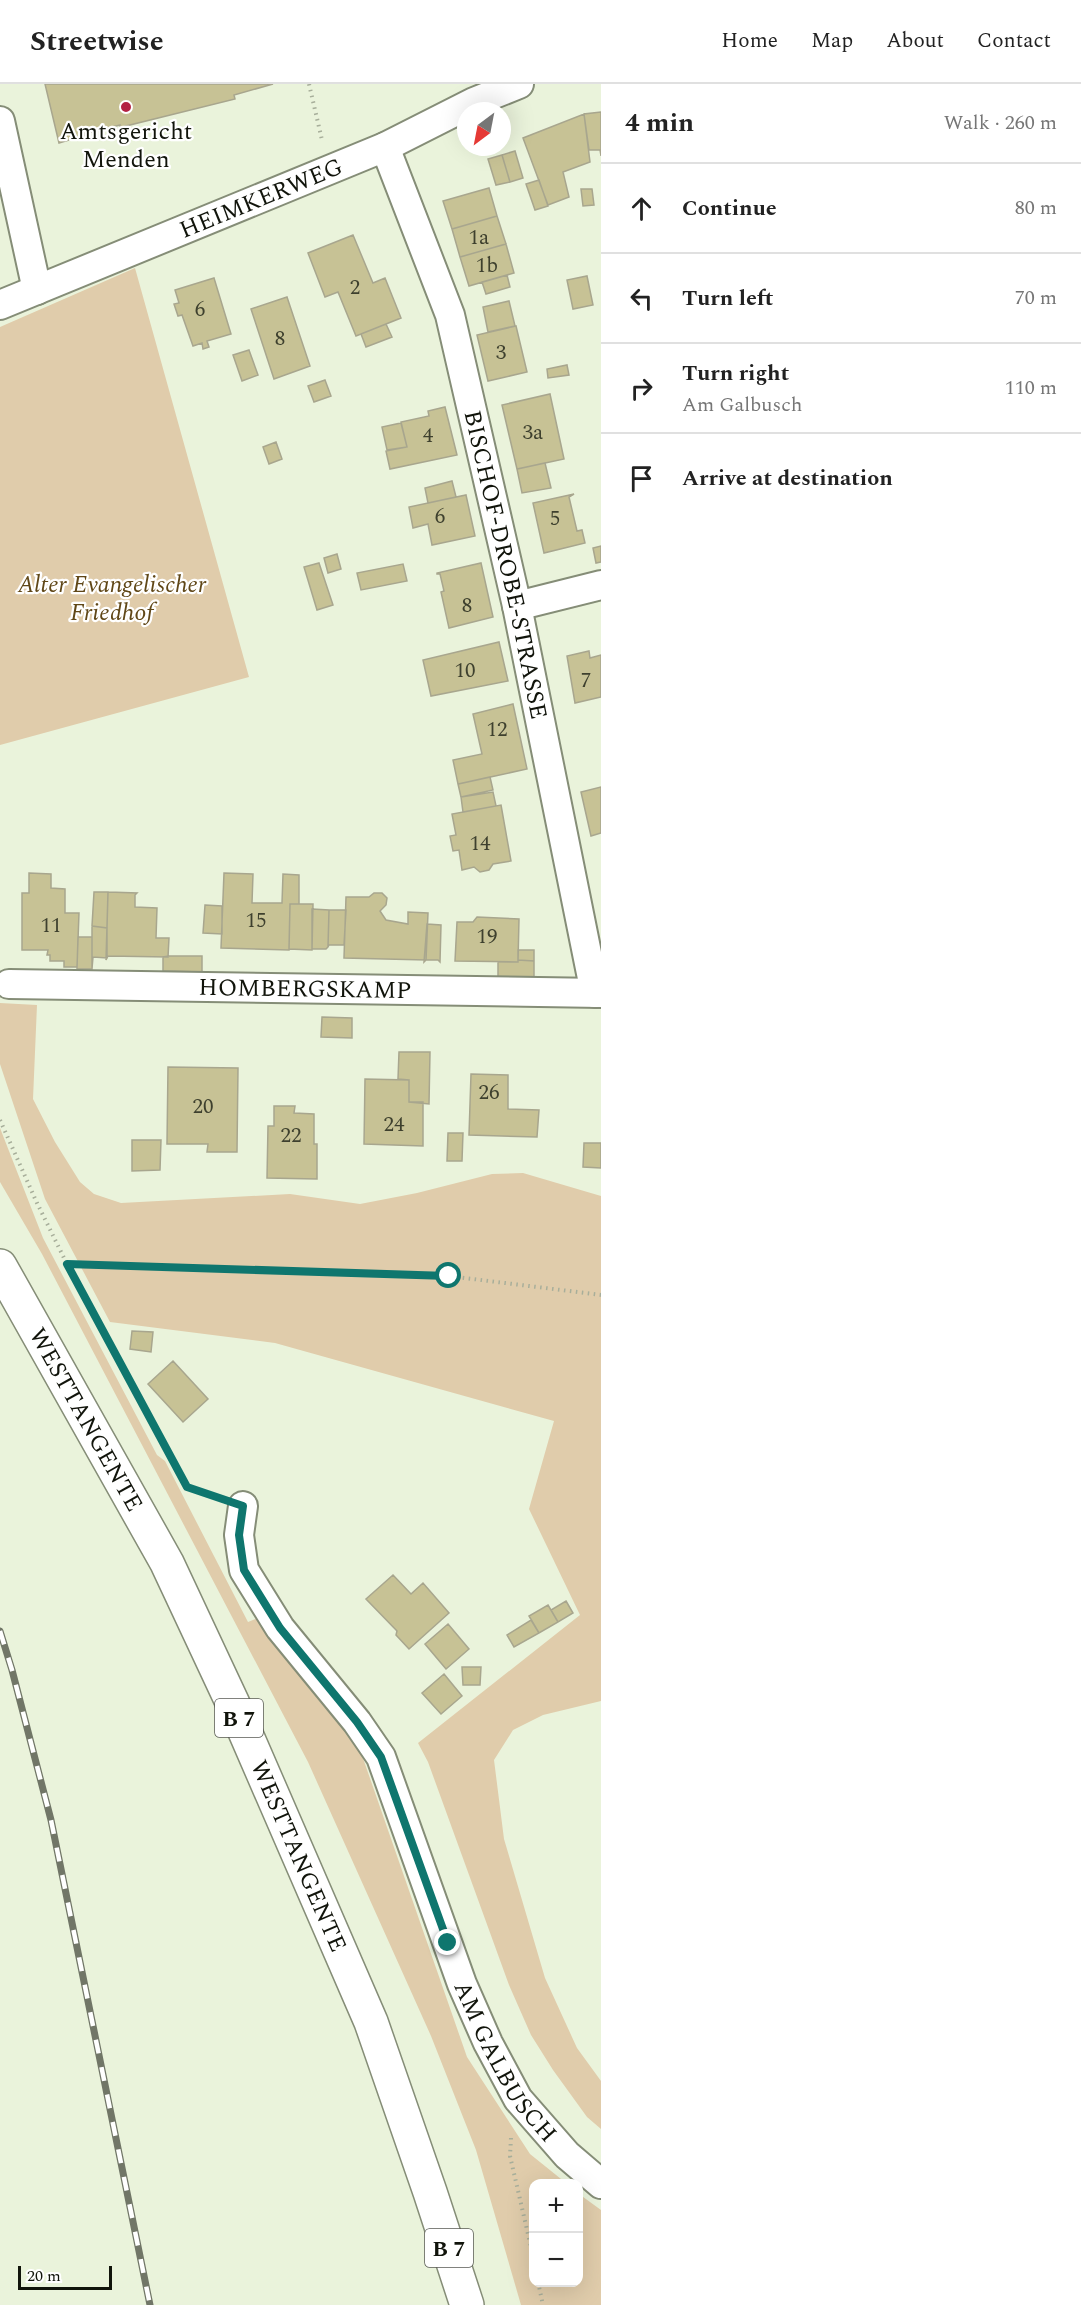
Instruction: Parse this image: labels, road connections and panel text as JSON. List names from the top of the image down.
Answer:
{
  "streets": {
    "main road": ["WESTTANGENTE", "B 7"],
    "street": [
      "HEIMKERWEG",
      "BISCHOF-DROBE-STRASSE",
      "HOMBERGSKAMP",
      "AM GALBUSCH"
    ]
  },
  "crossings": [
    ["HEIMKERWEG", "BISCHOF-DROBE-STRASSE"],
    ["BISCHOF-DROBE-STRASSE", "HOMBERGSKAMP"]
  ],
  "parks": ["Alter Evangelischer Friedhof"],
  "places": ["Amtsgericht Menden"],
  "house_numbers": [
    "1a",
    "1b",
    "2",
    "6",
    "8",
    "3",
    "3a",
    "4",
    "6",
    "5",
    "8",
    "10",
    "7",
    "12",
    "14",
    "15",
    "11",
    "19",
    "26",
    "20",
    "24",
    "22"
  ],
  "scale_bar": "20 m",
  "north": "bottom left",
  "page": {
    "header": "Streetwise",
    "nav": [
      "Home",
      "Map",
      "About",
      "Contact"
    ],
    "heading": ["4 min", "Walk · 260 m"],
    "list": [
      ["Continue", "80 m"],
      ["Turn left", "70 m"],
      ["Turn right", "Am Galbusch", "110 m"],
      "Arrive at destination"
    ],
    "map_buttons": ["+", "−"],
    "scale": "20 m"
  }
}
